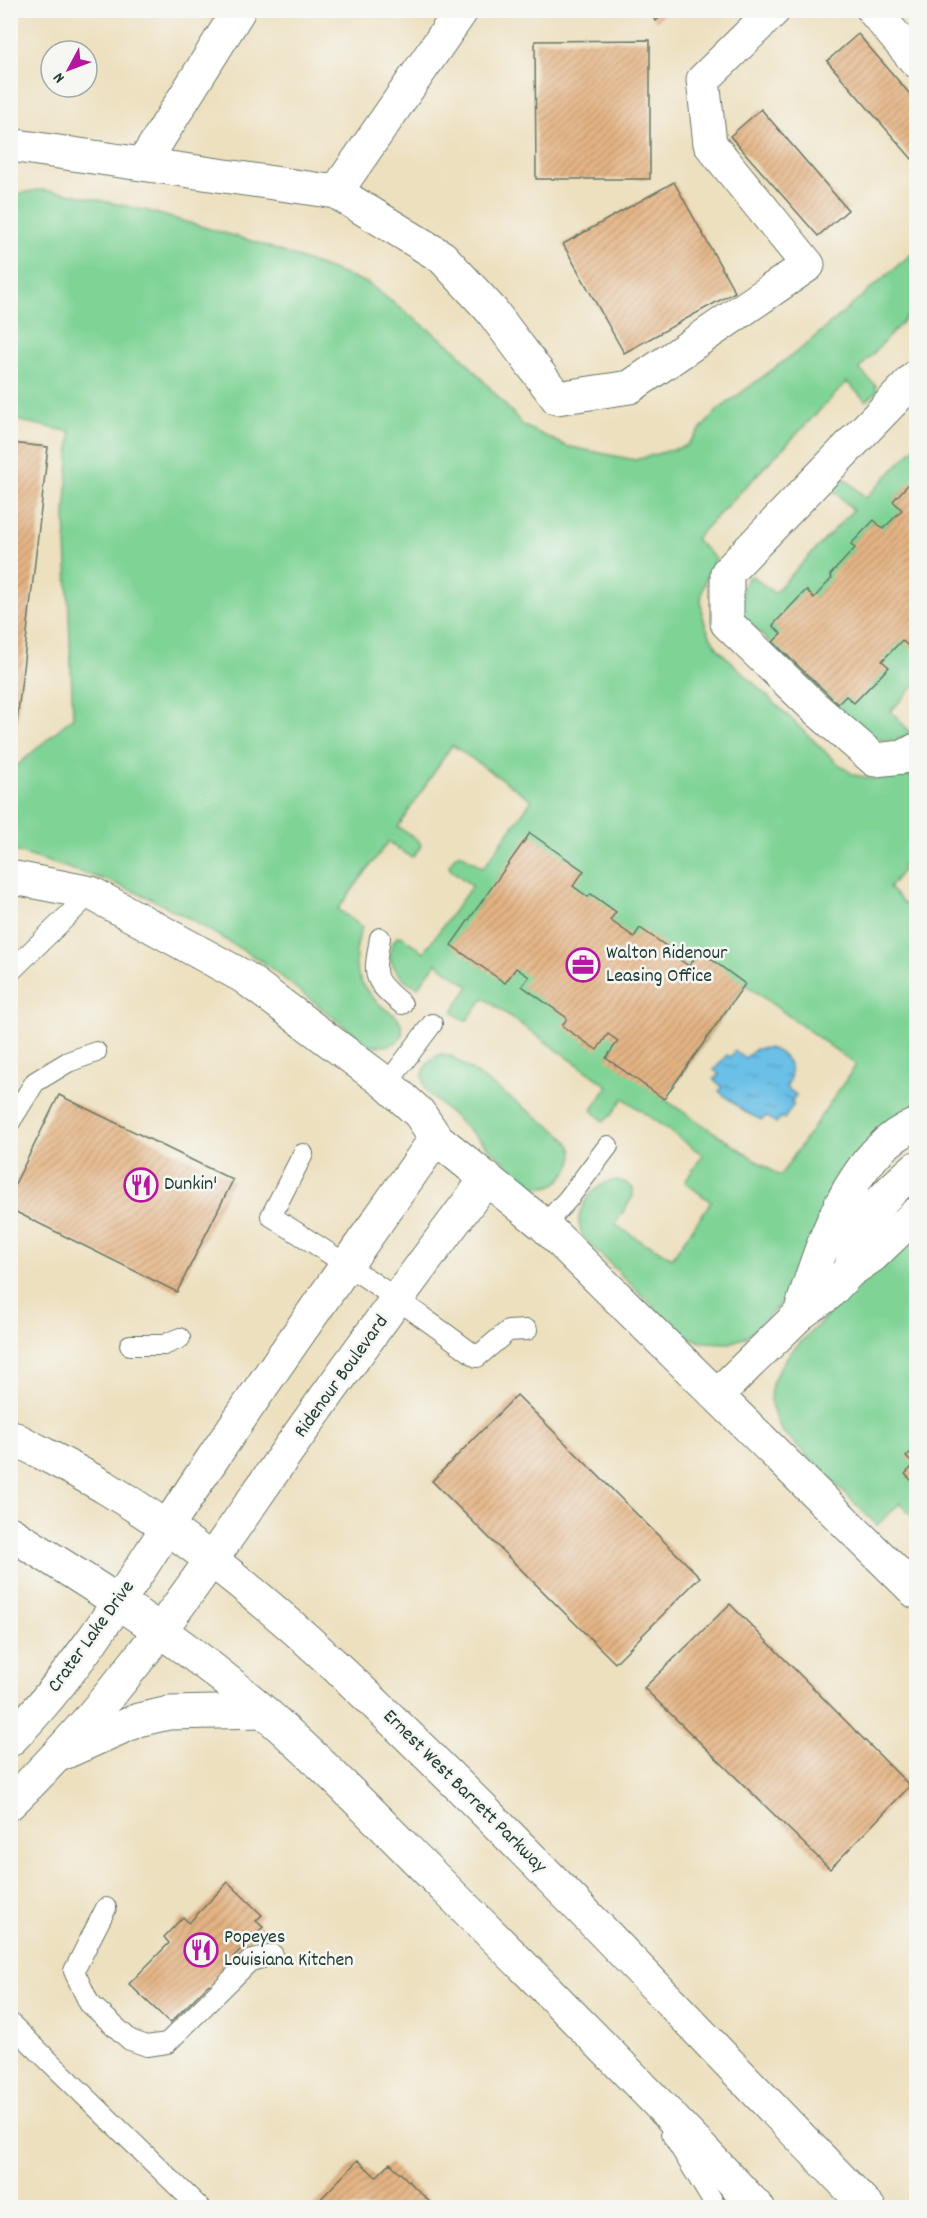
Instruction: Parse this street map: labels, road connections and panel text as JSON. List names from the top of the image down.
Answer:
{
  "streets": {
    "main road": ["Ridenour Boulevard", "Crater Lake Drive", "Ernest West Barrett Parkway"]
  },
  "crossings": [
    ["Ridenour Boulevard", "Ernest West Barrett Parkway"],
    ["Crater Lake Drive", "Ernest West Barrett Parkway"]
  ],
  "places": {
    "office": ["Walton Ridenour Leasing Office"],
    "restaurant": ["Dunkin'", "Popeyes Louisiana Kitchen"]
  },
  "north": "bottom left"
}
